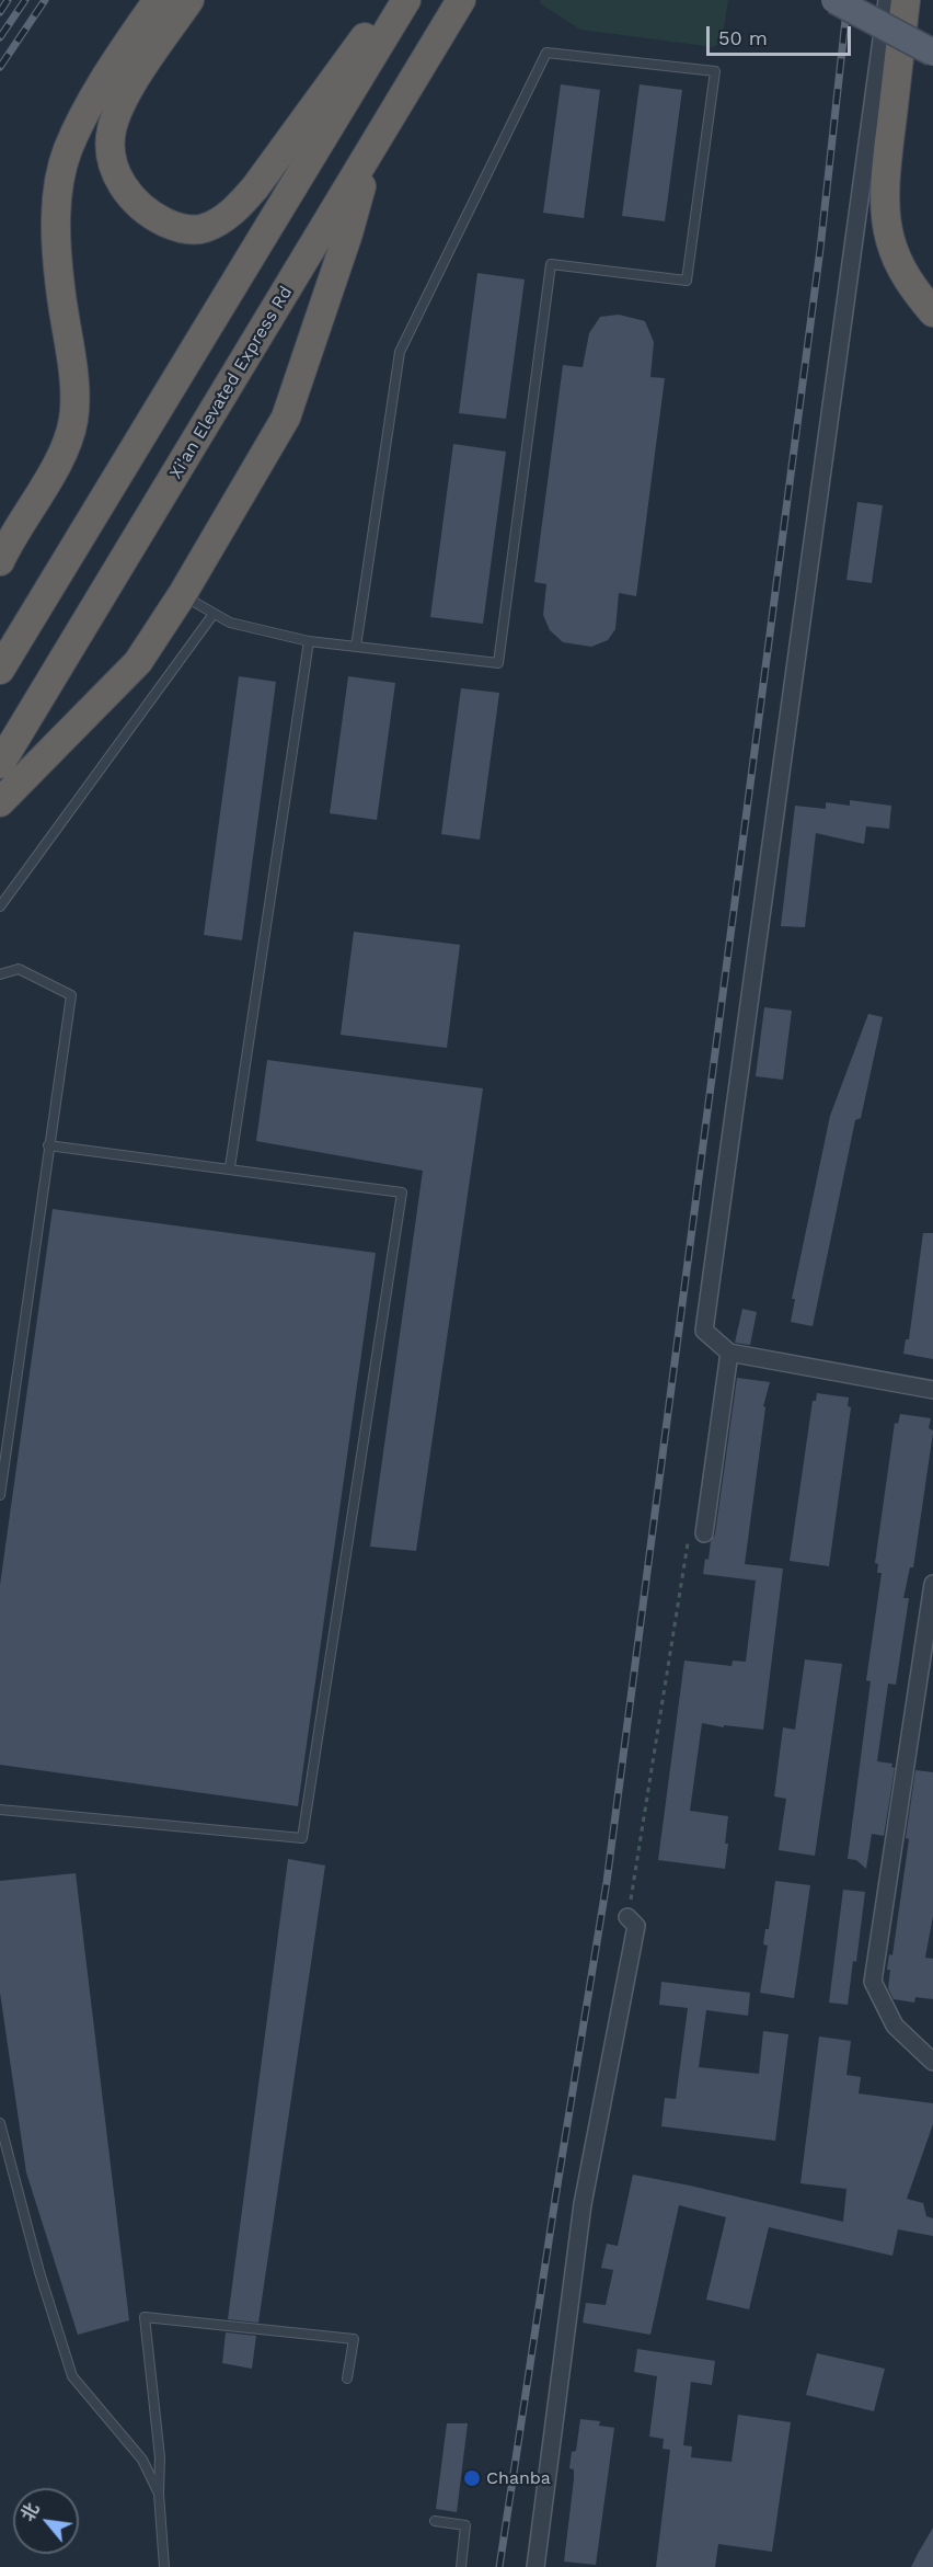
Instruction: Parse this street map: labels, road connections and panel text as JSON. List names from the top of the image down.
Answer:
{
  "streets": {
    "highway": ["Xi'an Elevated Express Rd"]
  },
  "places": ["Chanba"],
  "scale_bar": "50 m",
  "north": "top left"
}
